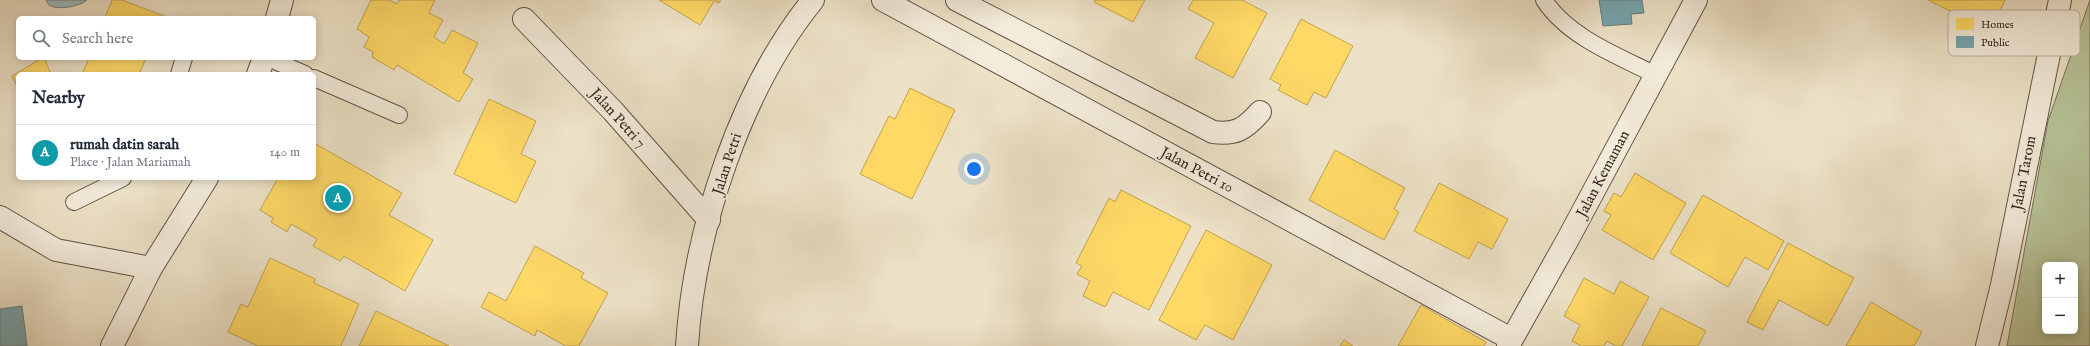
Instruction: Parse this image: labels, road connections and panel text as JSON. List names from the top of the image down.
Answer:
{
  "streets": {
    "street": [
      "Jalan Petri 7",
      "Jalan Petri",
      "Jalan Petri 10",
      "Jalan Tarom",
      "Jalan Kemaman"
    ]
  },
  "crossings": [
    ["Jalan Petri 7", "Jalan Petri"],
    ["Jalan Petri 10", "Jalan Kemaman"]
  ],
  "legend": ["Homes", "Public"],
  "page": {
    "search": "Search here",
    "heading": "Nearby",
    "list": [
      {
        "mark": "A",
        "name": "rumah datin sarah",
        "note": "Place · Jalan Mariamah",
        "value": "140 m"
      }
    ],
    "pins": "A",
    "map_buttons": ["+", "−"]
  }
}
